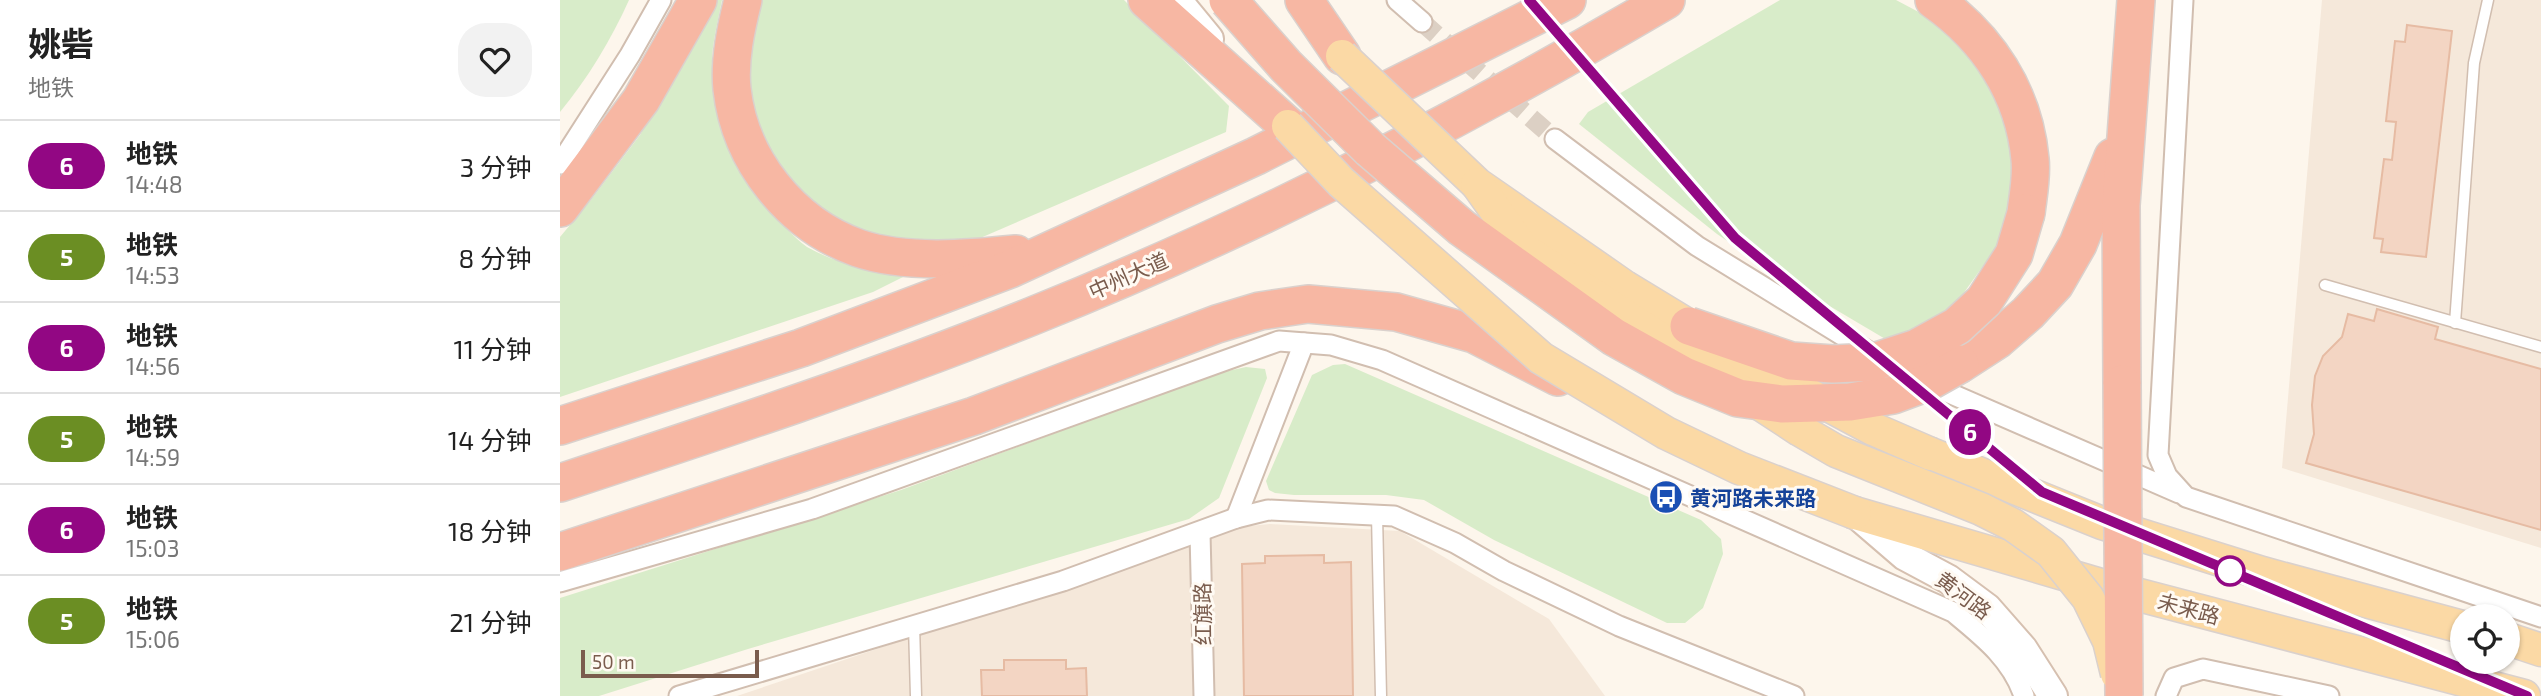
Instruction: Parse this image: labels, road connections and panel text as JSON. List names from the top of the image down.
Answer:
{
  "streets": {
    "highway": ["中州大道"],
    "main road": ["黄河路", "未来路"],
    "street": ["红旗路"]
  },
  "crossings": [
    ["黄河路", "未来路"]
  ],
  "places": {
    "bus stop": ["黄河路未来路"]
  },
  "lines": ["metro line 6"],
  "scale_bar": "50 m",
  "page": {
    "heading": ["姚砦", "地铁"],
    "on_map": "6",
    "list": [
      {
        "mark": "6",
        "name": "地铁",
        "note": "14:48",
        "value": "3 分钟"
      },
      {
        "mark": "5",
        "name": "地铁",
        "note": "14:53",
        "value": "8 分钟"
      },
      {
        "mark": "6",
        "name": "地铁",
        "note": "14:56",
        "value": "11 分钟"
      },
      {
        "mark": "5",
        "name": "地铁",
        "note": "14:59",
        "value": "14 分钟"
      },
      {
        "mark": "6",
        "name": "地铁",
        "note": "15:03",
        "value": "18 分钟"
      },
      {
        "mark": "5",
        "name": "地铁",
        "note": "15:06",
        "value": "21 分钟"
      }
    ],
    "scale": "50 m"
  }
}
